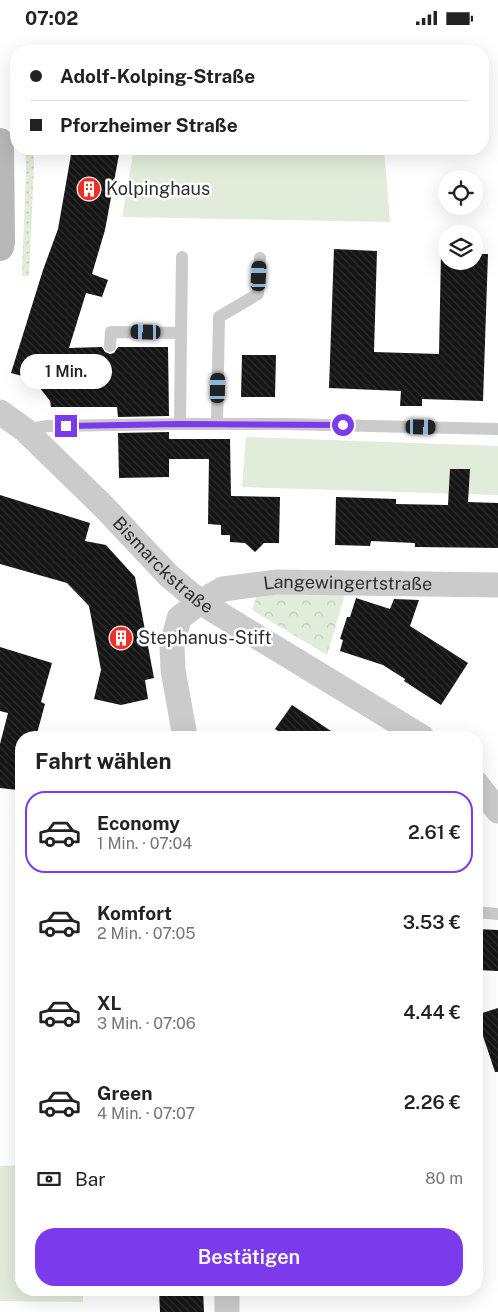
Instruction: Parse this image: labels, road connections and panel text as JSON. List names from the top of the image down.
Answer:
{
  "streets": {
    "street": ["Bismarckstraße", "Langewingertstraße"]
  },
  "crossings": [
    ["Bismarckstraße", "Langewingertstraße"]
  ],
  "places": {
    "building": ["Kolpinghaus", "Stephanus-Stift"]
  },
  "page": {
    "status": "07:02",
    "banner": ["Adolf-Kolping-Straße", "Pforzheimer Straße"],
    "bubble": "1 Min.",
    "heading": "Fahrt wählen",
    "list": [
      {
        "name": "Economy",
        "note": "1 Min. · 07:04",
        "value": "2.61 €"
      },
      {
        "name": "Komfort",
        "note": "2 Min. · 07:05",
        "value": "3.53 €"
      },
      {
        "name": "XL",
        "note": "3 Min. · 07:06",
        "value": "4.44 €"
      },
      {
        "name": "Green",
        "note": "4 Min. · 07:07",
        "value": "2.26 €"
      }
    ],
    "pay": ["Bar", "80 m"],
    "buttons": "Bestätigen"
  }
}
